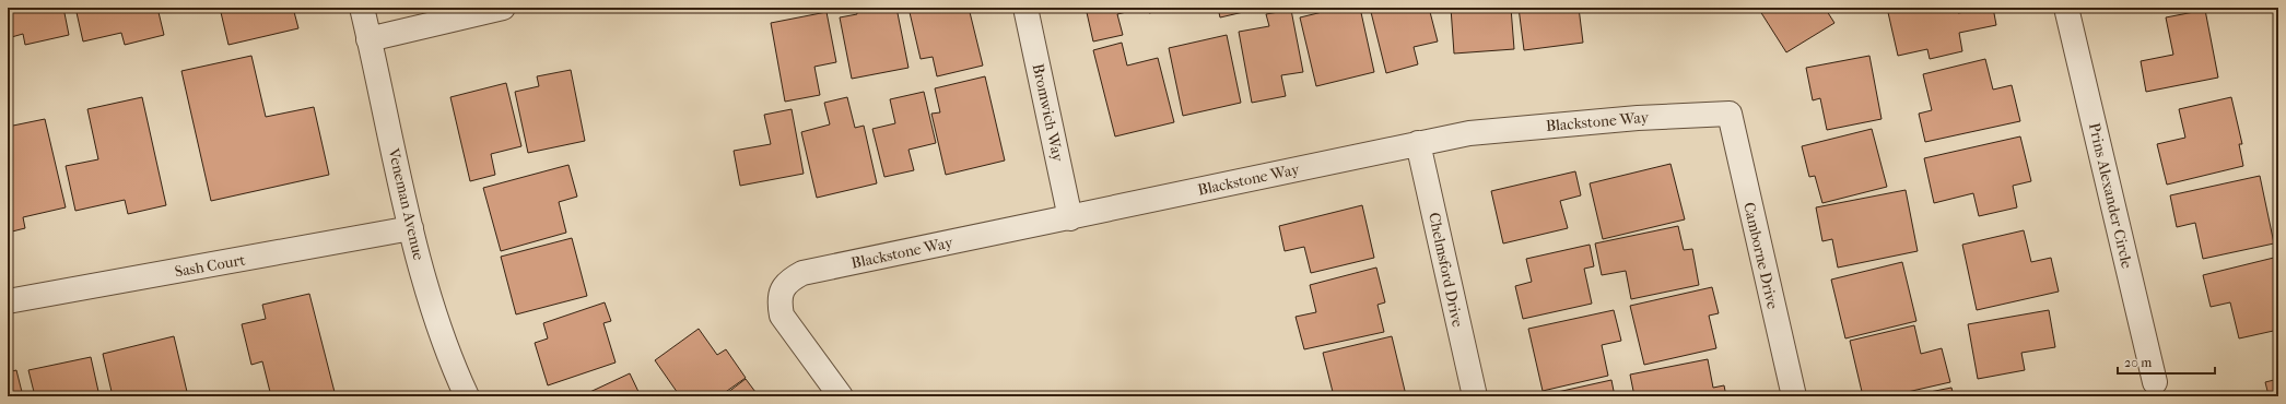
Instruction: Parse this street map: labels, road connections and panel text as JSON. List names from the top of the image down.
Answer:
{
  "streets": {
    "street": [
      "Bromwich Way",
      "Blackstone Way",
      "Prins Alexander Circle",
      "Veneman Avenue",
      "Camborne Drive",
      "Sash Court",
      "Chelmsford Drive"
    ]
  },
  "crossings": [
    ["Bromwich Way", "Blackstone Way"],
    ["Blackstone Way", "Camborne Drive"],
    ["Blackstone Way", "Chelmsford Drive"],
    ["Veneman Avenue", "Sash Court"]
  ],
  "scale_bar": "20 m"
}
